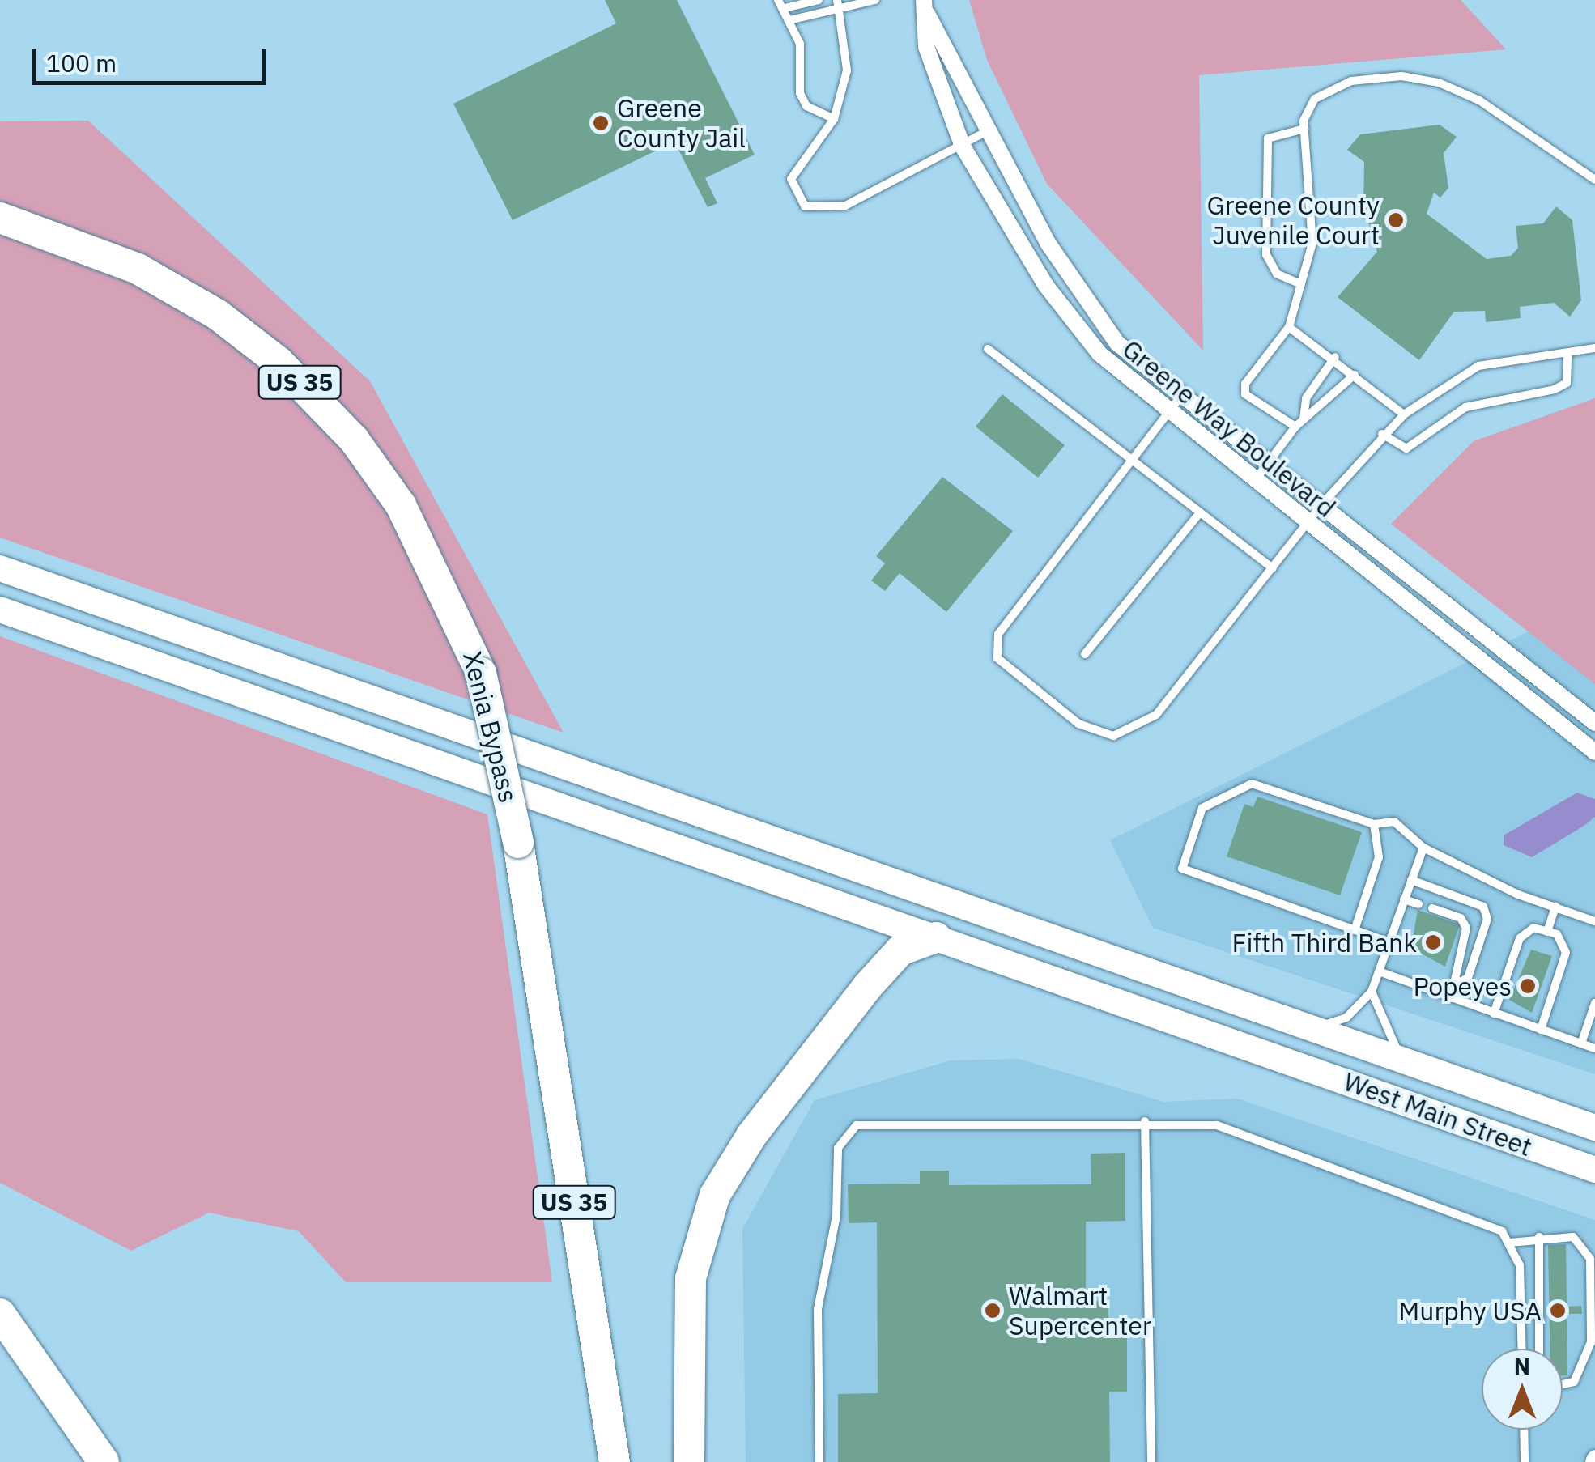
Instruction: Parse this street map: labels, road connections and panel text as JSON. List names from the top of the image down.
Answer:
{
  "streets": {
    "highway": ["US 35", "Xenia Bypass"],
    "main road": ["West Main Street"],
    "street": ["Greene Way Boulevard"]
  },
  "places": [
    "Greene County Jail",
    "Greene County Juvenile Court",
    "Fifth Third Bank",
    "Popeyes",
    "Walmart Supercenter",
    "Murphy USA"
  ],
  "scale_bar": "100 m",
  "north": "top"
}
